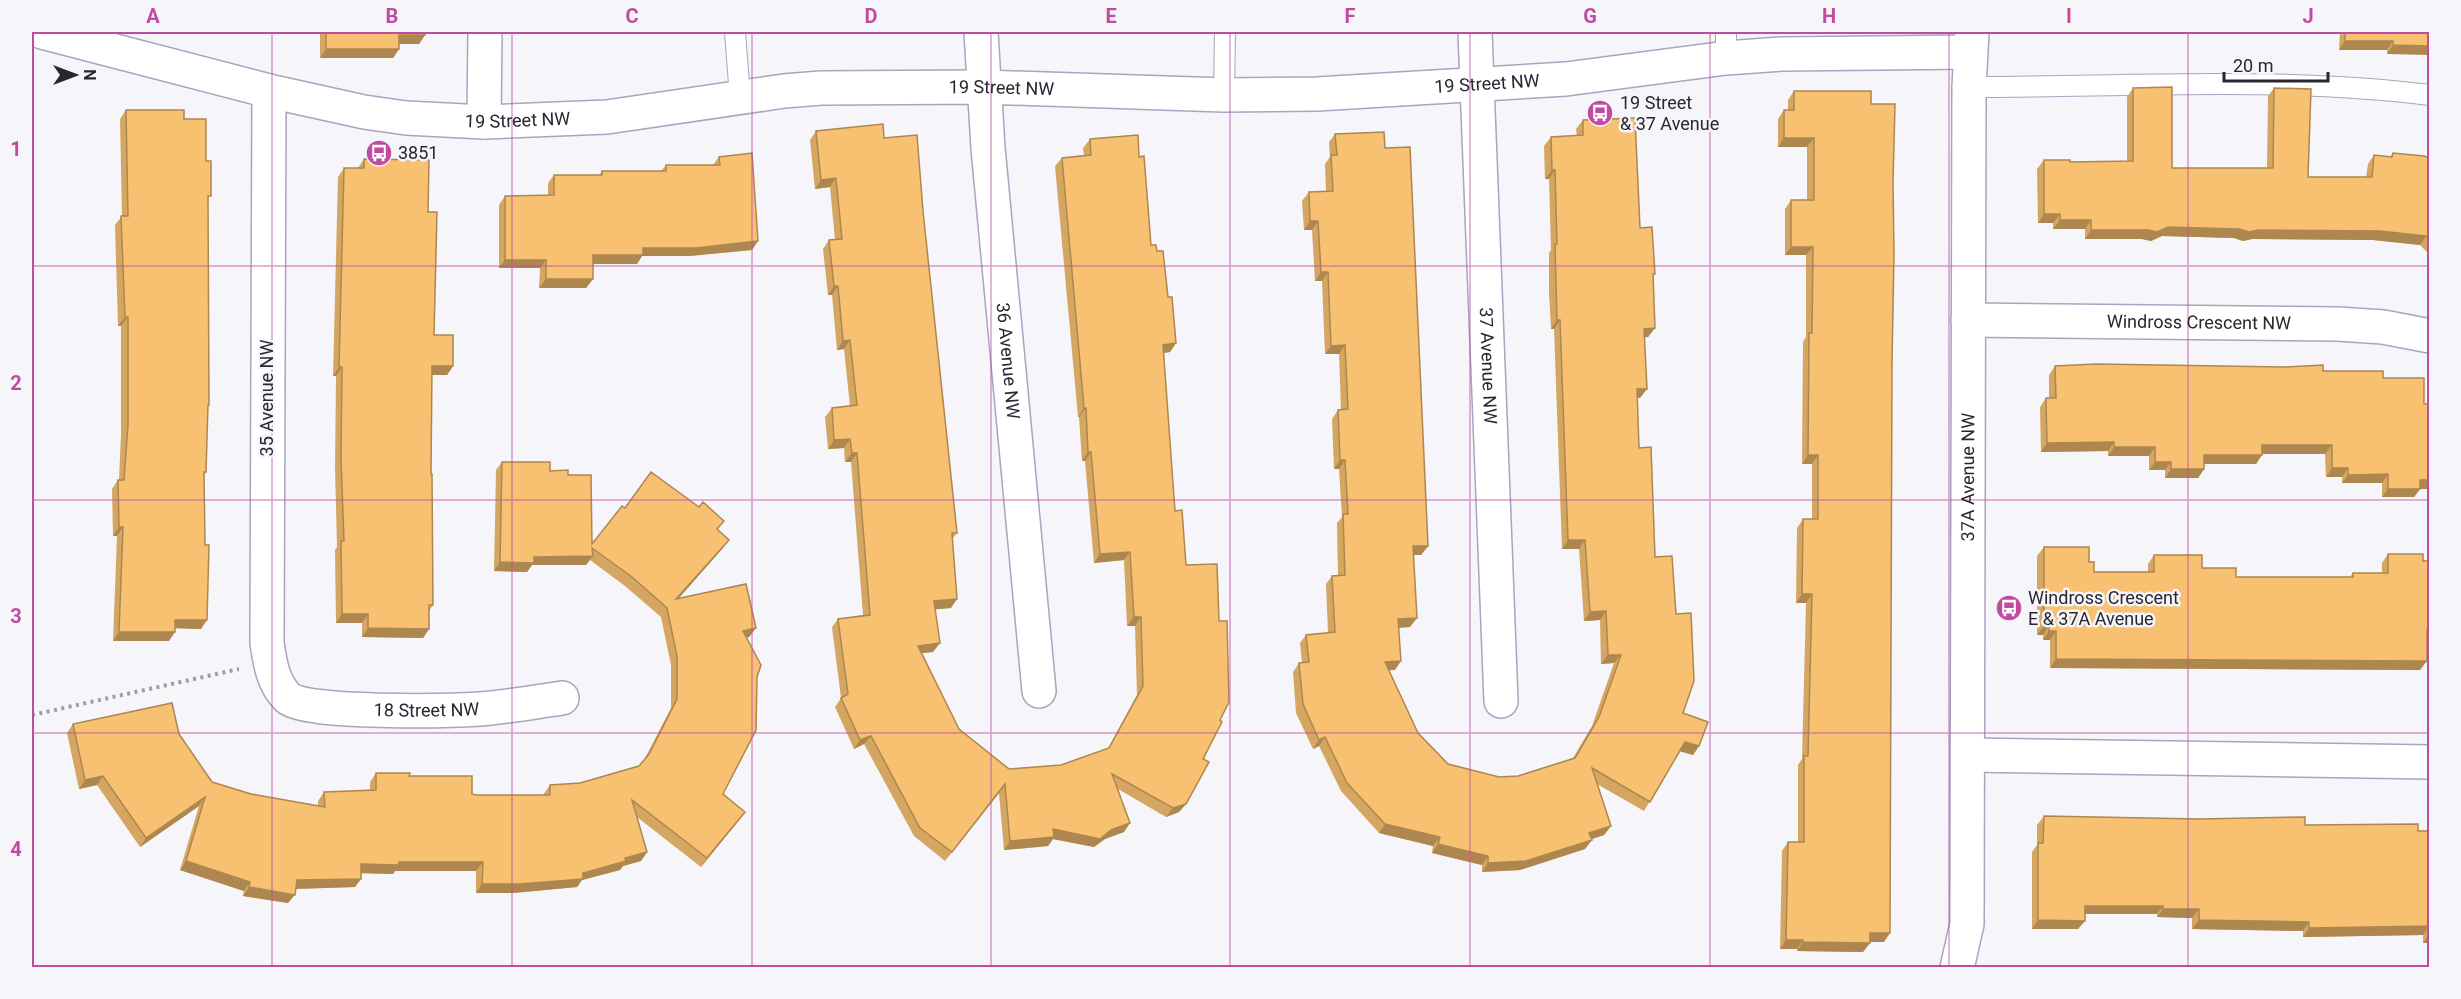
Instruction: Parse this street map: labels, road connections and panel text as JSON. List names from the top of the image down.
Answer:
{
  "streets": {
    "street": [
      "19 Street NW",
      "Windross Crescent NW",
      "36 Avenue NW",
      "37 Avenue NW",
      "35 Avenue NW",
      "37A Avenue NW",
      "18 Street NW"
    ]
  },
  "crossings": [
    ["19 Street NW", "36 Avenue NW"],
    ["19 Street NW", "37 Avenue NW"],
    ["19 Street NW", "35 Avenue NW"],
    ["19 Street NW", "37A Avenue NW"],
    ["Windross Crescent NW", "37A Avenue NW"],
    ["35 Avenue NW", "18 Street NW"]
  ],
  "places": {
    "bus stop": ["19 Street & 37 Avenue", "3851", "Windross Crescent E & 37A Avenue"]
  },
  "scale_bar": "20 m",
  "north": "right",
  "grid": {
    "columns": [
      "A",
      "B",
      "C",
      "D",
      "E",
      "F",
      "G",
      "H",
      "I",
      "J"
    ],
    "rows": [
      "1",
      "2",
      "3",
      "4"
    ]
  }
}
